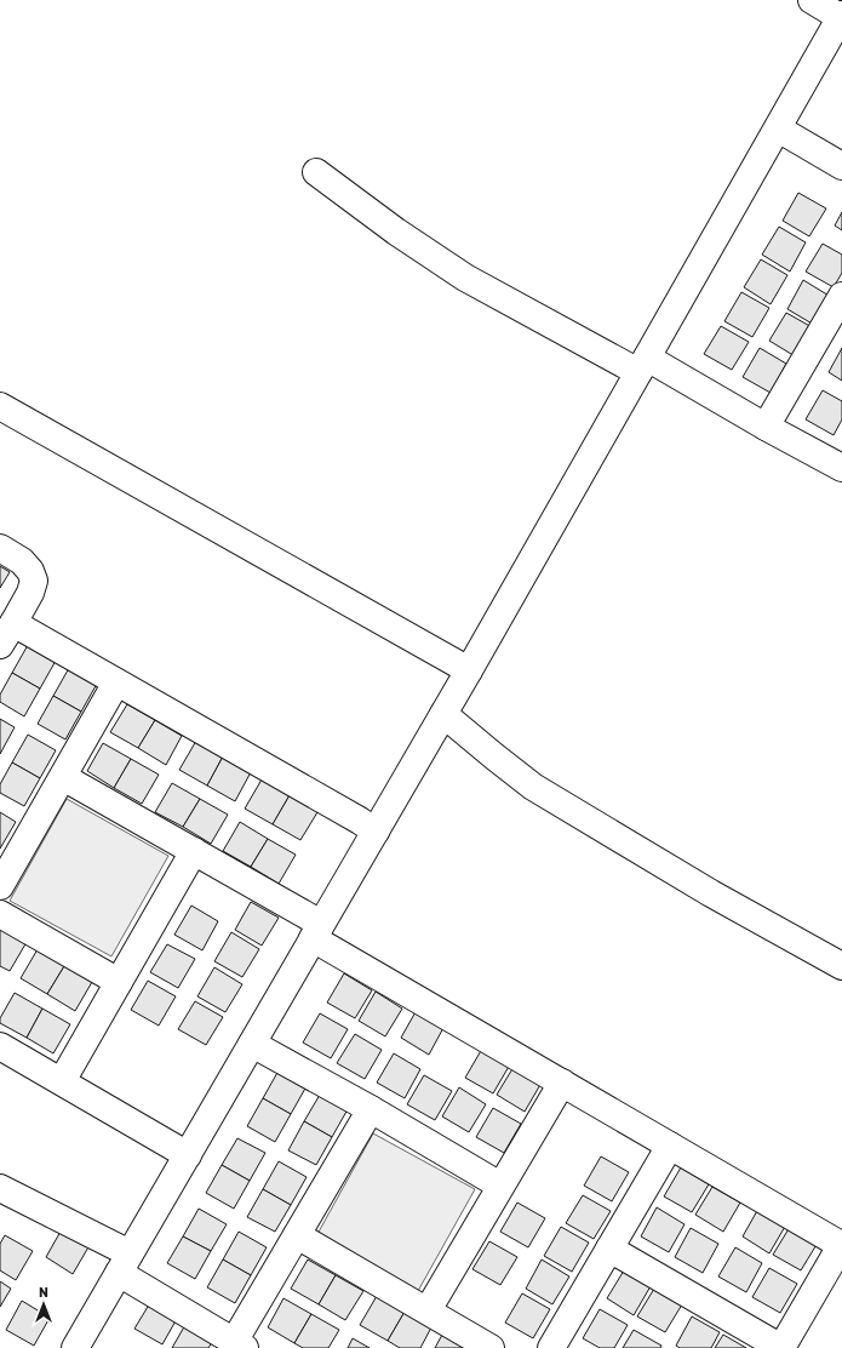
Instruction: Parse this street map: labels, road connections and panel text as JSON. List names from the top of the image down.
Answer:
{
  "north": "top"
}
